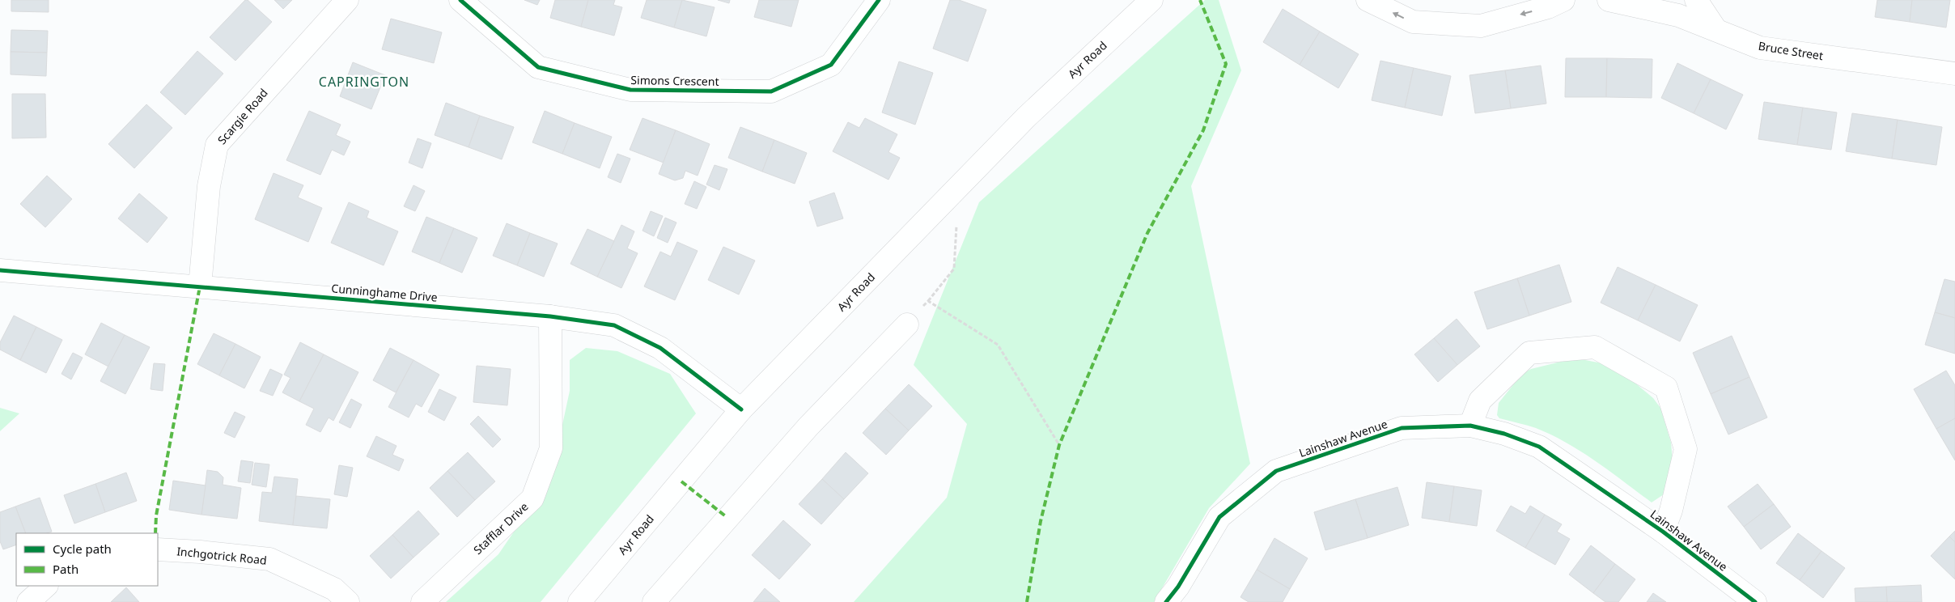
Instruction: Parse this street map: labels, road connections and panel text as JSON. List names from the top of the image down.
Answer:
{
  "streets": {
    "street": [
      "Bruce Street",
      "Ayr Road",
      "Simons Crescent",
      "Scargie Road",
      "Cunninghame Drive",
      "Lainshaw Avenue",
      "Stafflar Drive",
      "Inchgotrick Road"
    ]
  },
  "crossings": [
    ["Ayr Road", "Cunninghame Drive"],
    ["Scargie Road", "Cunninghame Drive"],
    ["Cunninghame Drive", "Stafflar Drive"]
  ],
  "districts": ["CAPRINGTON"],
  "legend": ["Cycle path", "Path"]
}
